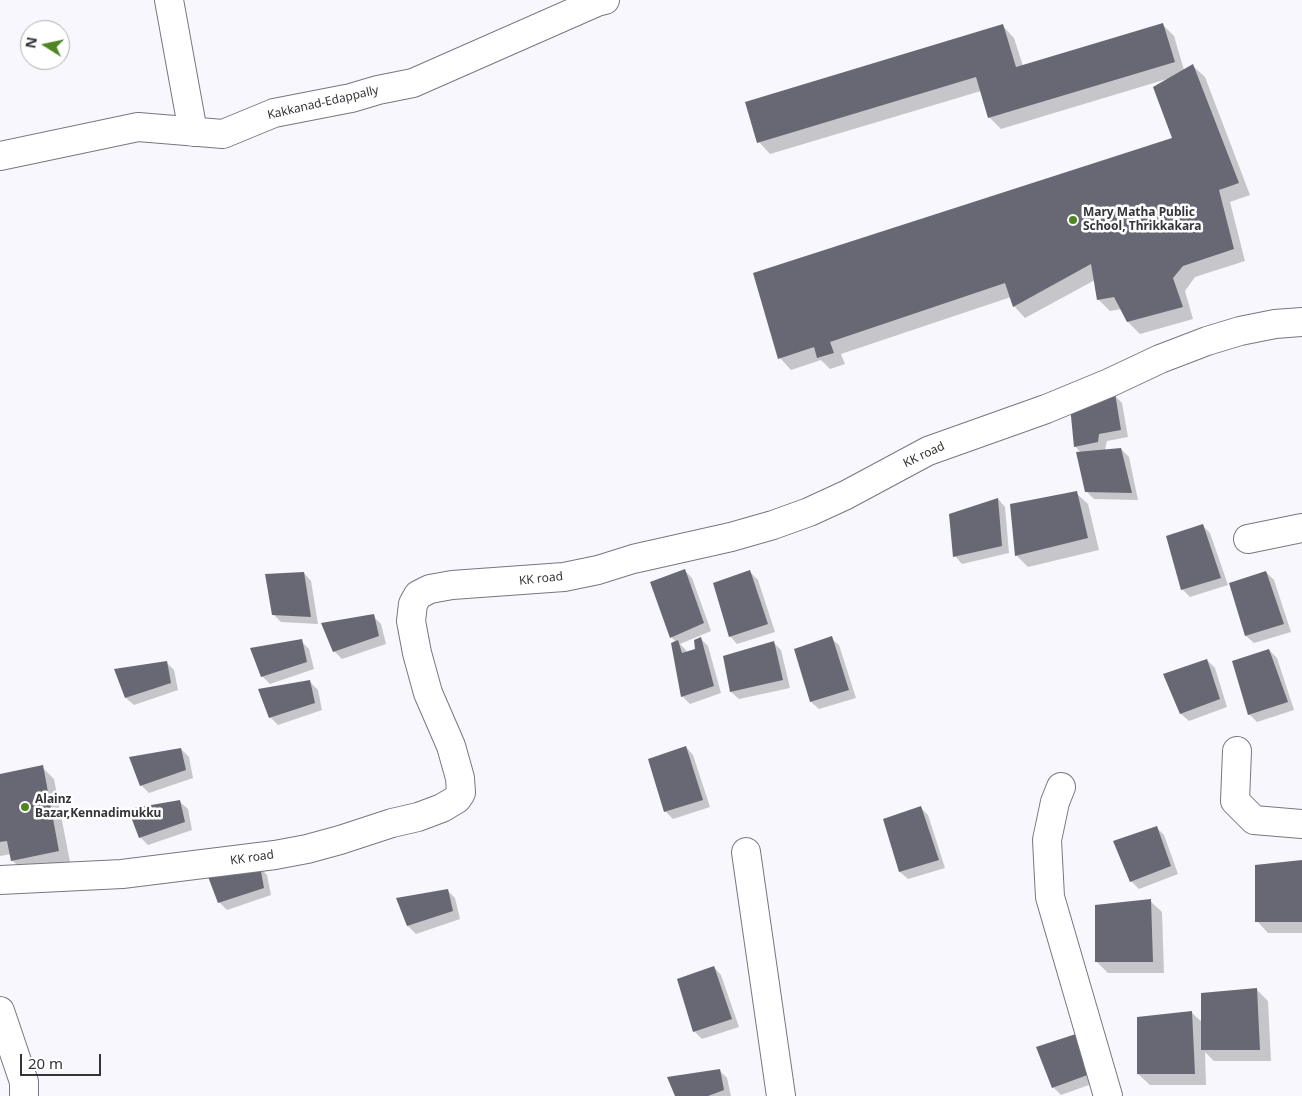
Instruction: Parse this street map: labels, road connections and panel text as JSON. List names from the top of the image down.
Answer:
{
  "streets": {
    "street": ["Kakkanad-Edappally", "KK road"]
  },
  "places": ["Mary Matha Public School, Thrikkakara", "Alainz Bazar,Kennadimukku"],
  "scale_bar": "20 m",
  "north": "left"
}
